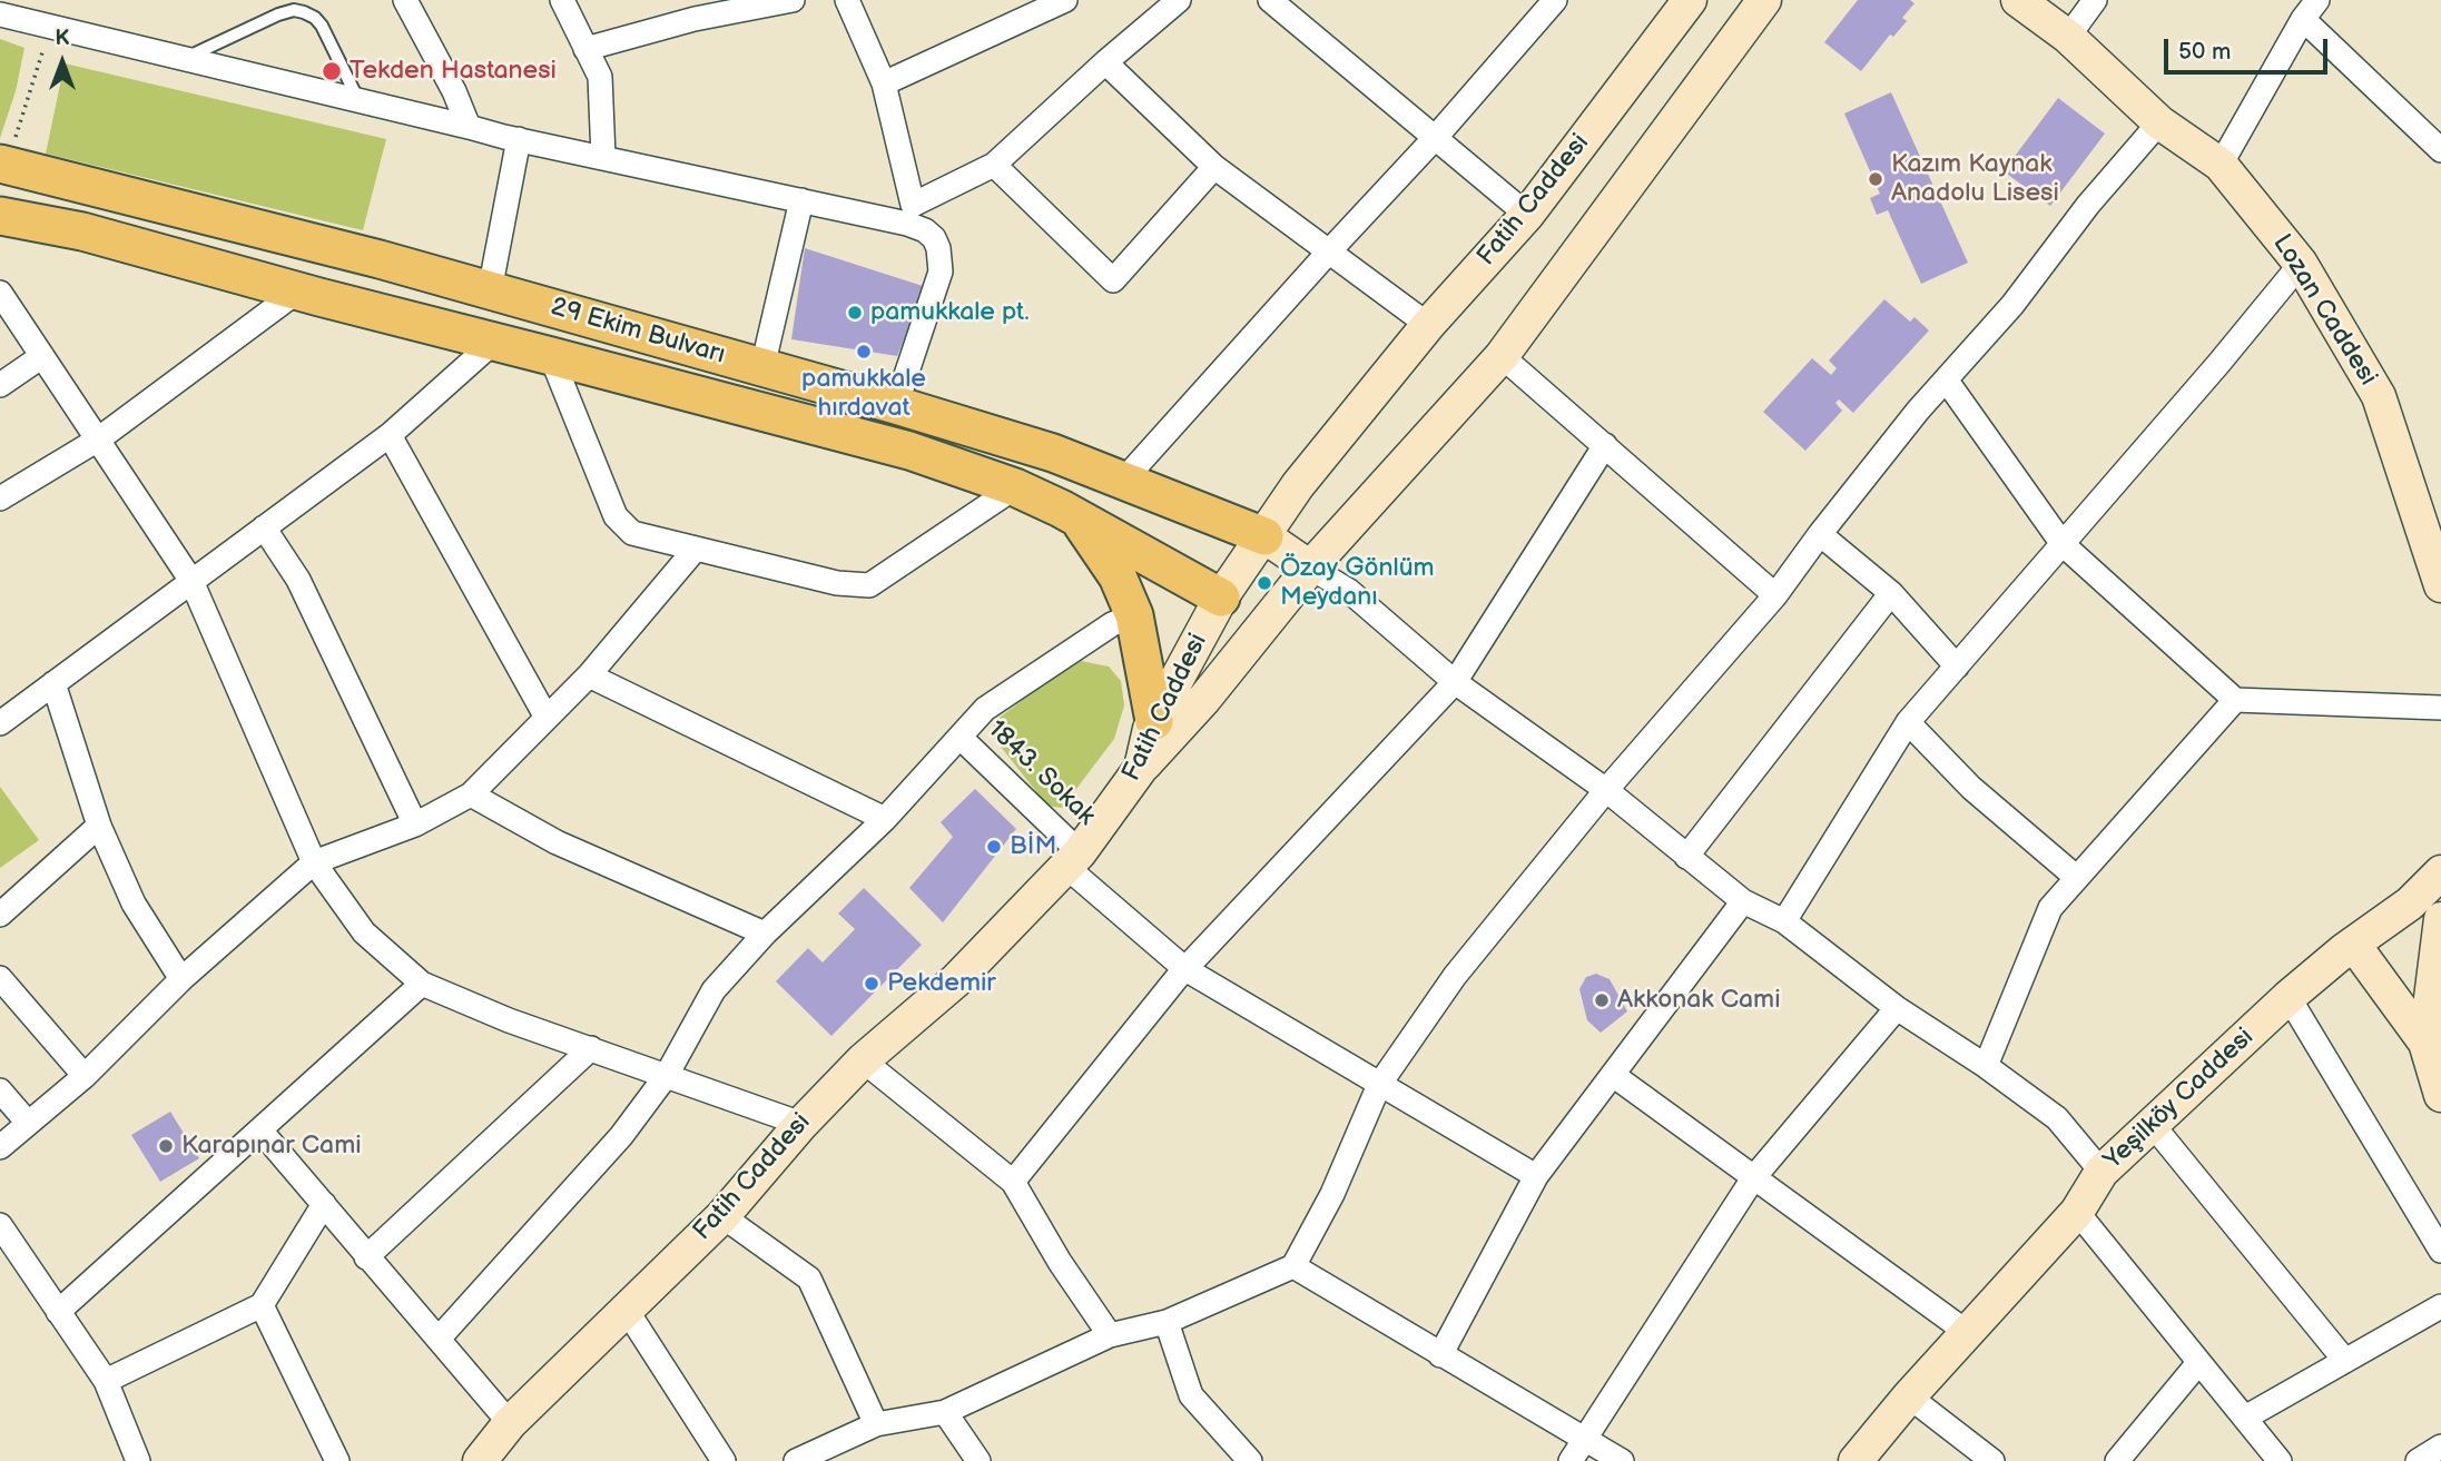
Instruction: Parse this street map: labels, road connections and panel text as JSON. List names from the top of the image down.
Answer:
{
  "streets": {
    "main road": [
      "Fatih Caddesi",
      "Lozan Caddesi",
      "29 Ekim Bulvarı",
      "Yeşilköy Caddesi"
    ],
    "street": ["1843. Sokak"]
  },
  "crossings": [
    ["Fatih Caddesi", "29 Ekim Bulvarı"],
    ["Fatih Caddesi", "1843. Sokak"]
  ],
  "places": [
    "Tekden Hastanesi",
    "Kazım Kaynak Anadolu Lisesi",
    "pamukkale pt.",
    "pamukkale hırdavat",
    "Özay Gönlüm Meydanı",
    "BİM",
    "Pekdemir",
    "Akkonak Cami",
    "Karapınar Cami"
  ],
  "scale_bar": "50 m",
  "north": "top"
}
